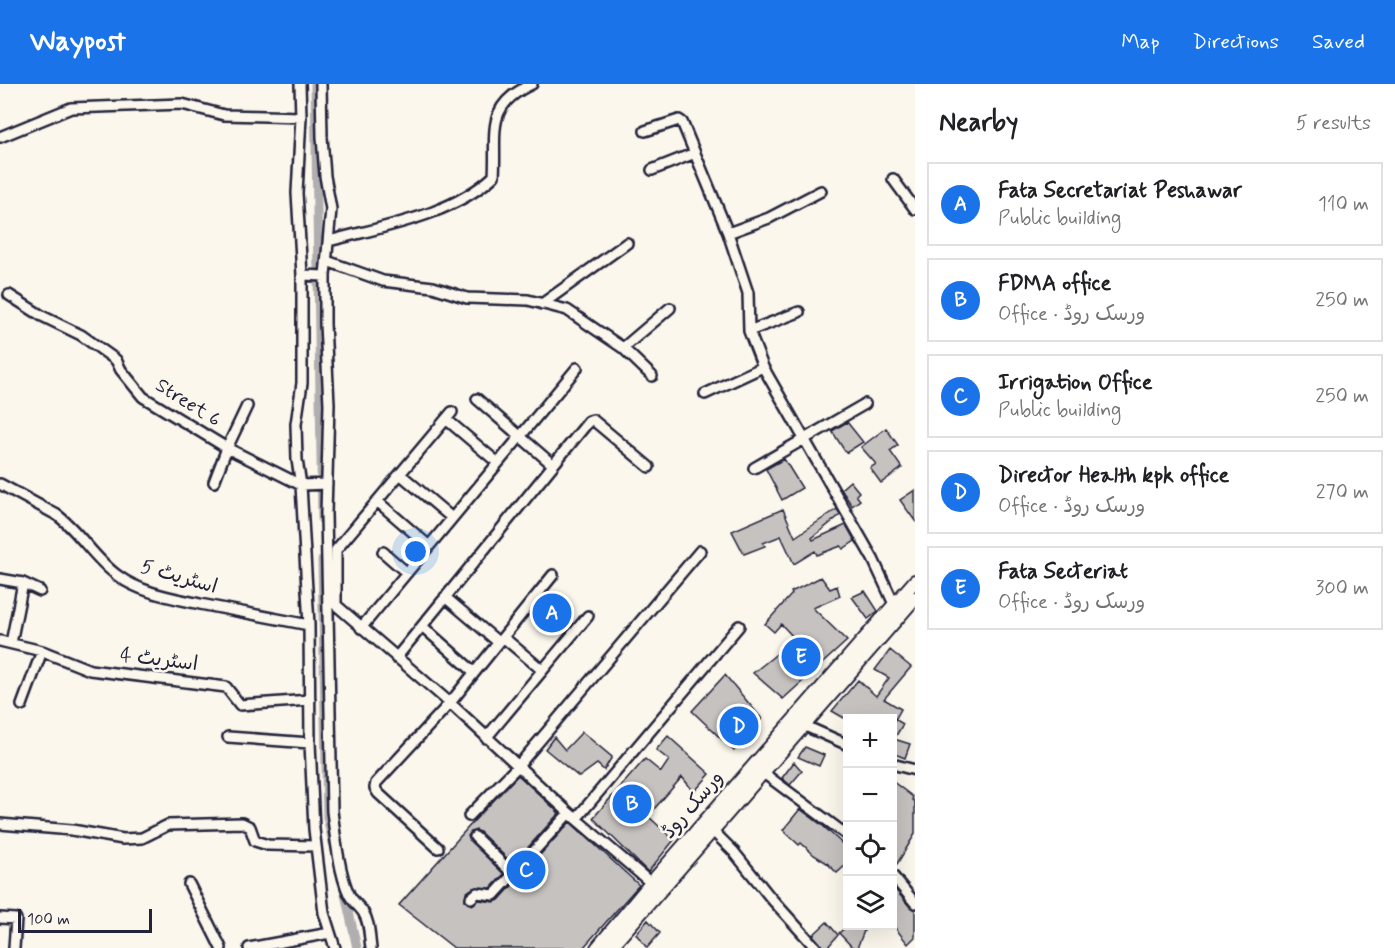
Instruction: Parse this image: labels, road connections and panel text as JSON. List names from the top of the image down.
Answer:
{
  "streets": {
    "main road": ["ورسک روڈ"],
    "street": ["Street 6", "اسٹریٹ 5", "اسٹریٹ 4"]
  },
  "scale_bar": "100 m",
  "page": {
    "header": "Waypost",
    "nav": ["Map", "Directions", "Saved"],
    "heading": ["Nearby", "5 results"],
    "list": [
      {
        "mark": "A",
        "name": "Fata Secretariat Peshawar",
        "note": "Public building",
        "value": "110 m"
      },
      {
        "mark": "B",
        "name": "FDMA office",
        "note": "Office · ورسک روڈ",
        "value": "250 m"
      },
      {
        "mark": "C",
        "name": "Irrigation Office",
        "note": "Public building",
        "value": "250 m"
      },
      {
        "mark": "D",
        "name": "Director Health kpk office",
        "note": "Office · ورسک روڈ",
        "value": "270 m"
      },
      {
        "mark": "E",
        "name": "Fata Secteriat",
        "note": "Office · ورسک روڈ",
        "value": "300 m"
      }
    ],
    "pins": [
      "A",
      "E",
      "D",
      "B",
      "C"
    ],
    "map_buttons": ["+", "−"],
    "scale": "100 m"
  }
}
